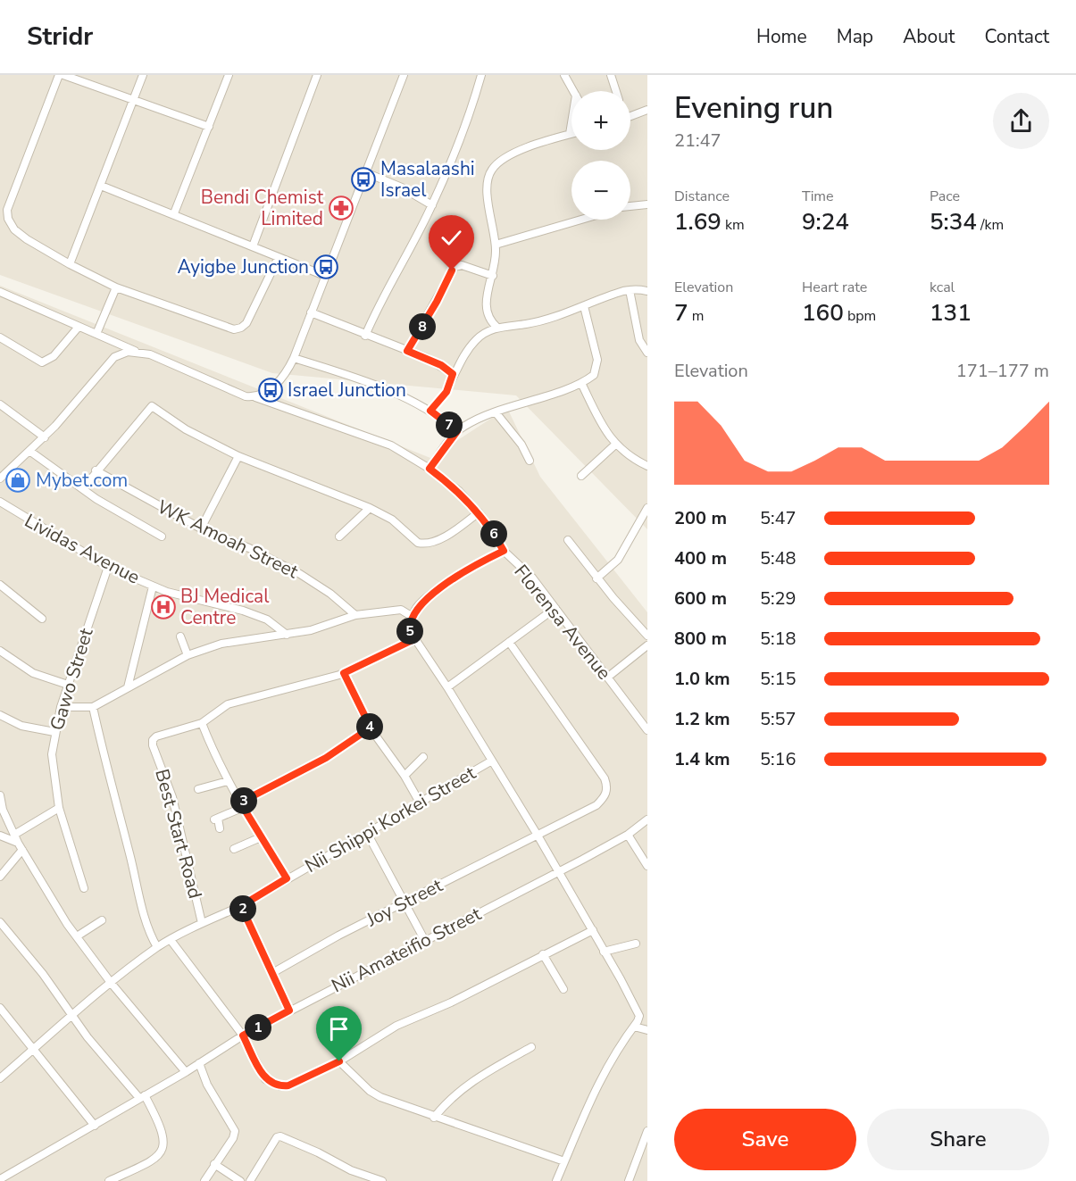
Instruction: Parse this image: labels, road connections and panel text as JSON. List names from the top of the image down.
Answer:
{
  "streets": {
    "street": [
      "WK Amoah Street",
      "Lividas Avenue",
      "Florensa Avenue",
      "Gawo Street",
      "Nii Shippi Korkei Street",
      "Best Start Road",
      "Joy Street",
      "Nii Amateifio Street"
    ]
  },
  "crossings": [
    ["Lividas Avenue", "Gawo Street"],
    ["Nii Shippi Korkei Street", "Best Start Road"]
  ],
  "places": {
    "bus stop": ["Masalaashi Israel", "Ayigbe Junction", "Israel Junction"],
    "pharmacy": ["Bendi Chemist Limited"],
    "shop": ["Mybet.com"],
    "hospital": ["BJ Medical Centre"]
  },
  "page": {
    "header": "Stridr",
    "nav": [
      "Home",
      "Map",
      "About",
      "Contact"
    ],
    "heading": ["Evening run", "21:47"],
    "map_buttons": ["+", "−"],
    "stats": [
      ["Distance", "1.69 km"],
      ["Time", "9:24"],
      ["Pace", "5:34 /km"],
      ["Elevation", "7 m"],
      ["Heart rate", "160 bpm"],
      ["kcal", "131"]
    ],
    "pins": [
      "8",
      "7",
      "6",
      "5",
      "4",
      "3",
      "2",
      "1"
    ],
    "chart": ["Elevation", "171–177 m"],
    "list": [
      {
        "name": "200 m",
        "note": "5:47"
      },
      {
        "name": "400 m",
        "note": "5:48"
      },
      {
        "name": "600 m",
        "note": "5:29"
      },
      {
        "name": "800 m",
        "note": "5:18"
      },
      {
        "name": "1.0 km",
        "note": "5:15"
      },
      {
        "name": "1.2 km",
        "note": "5:57"
      },
      {
        "name": "1.4 km",
        "note": "5:16"
      }
    ],
    "buttons": ["Save", "Share"]
  }
}
